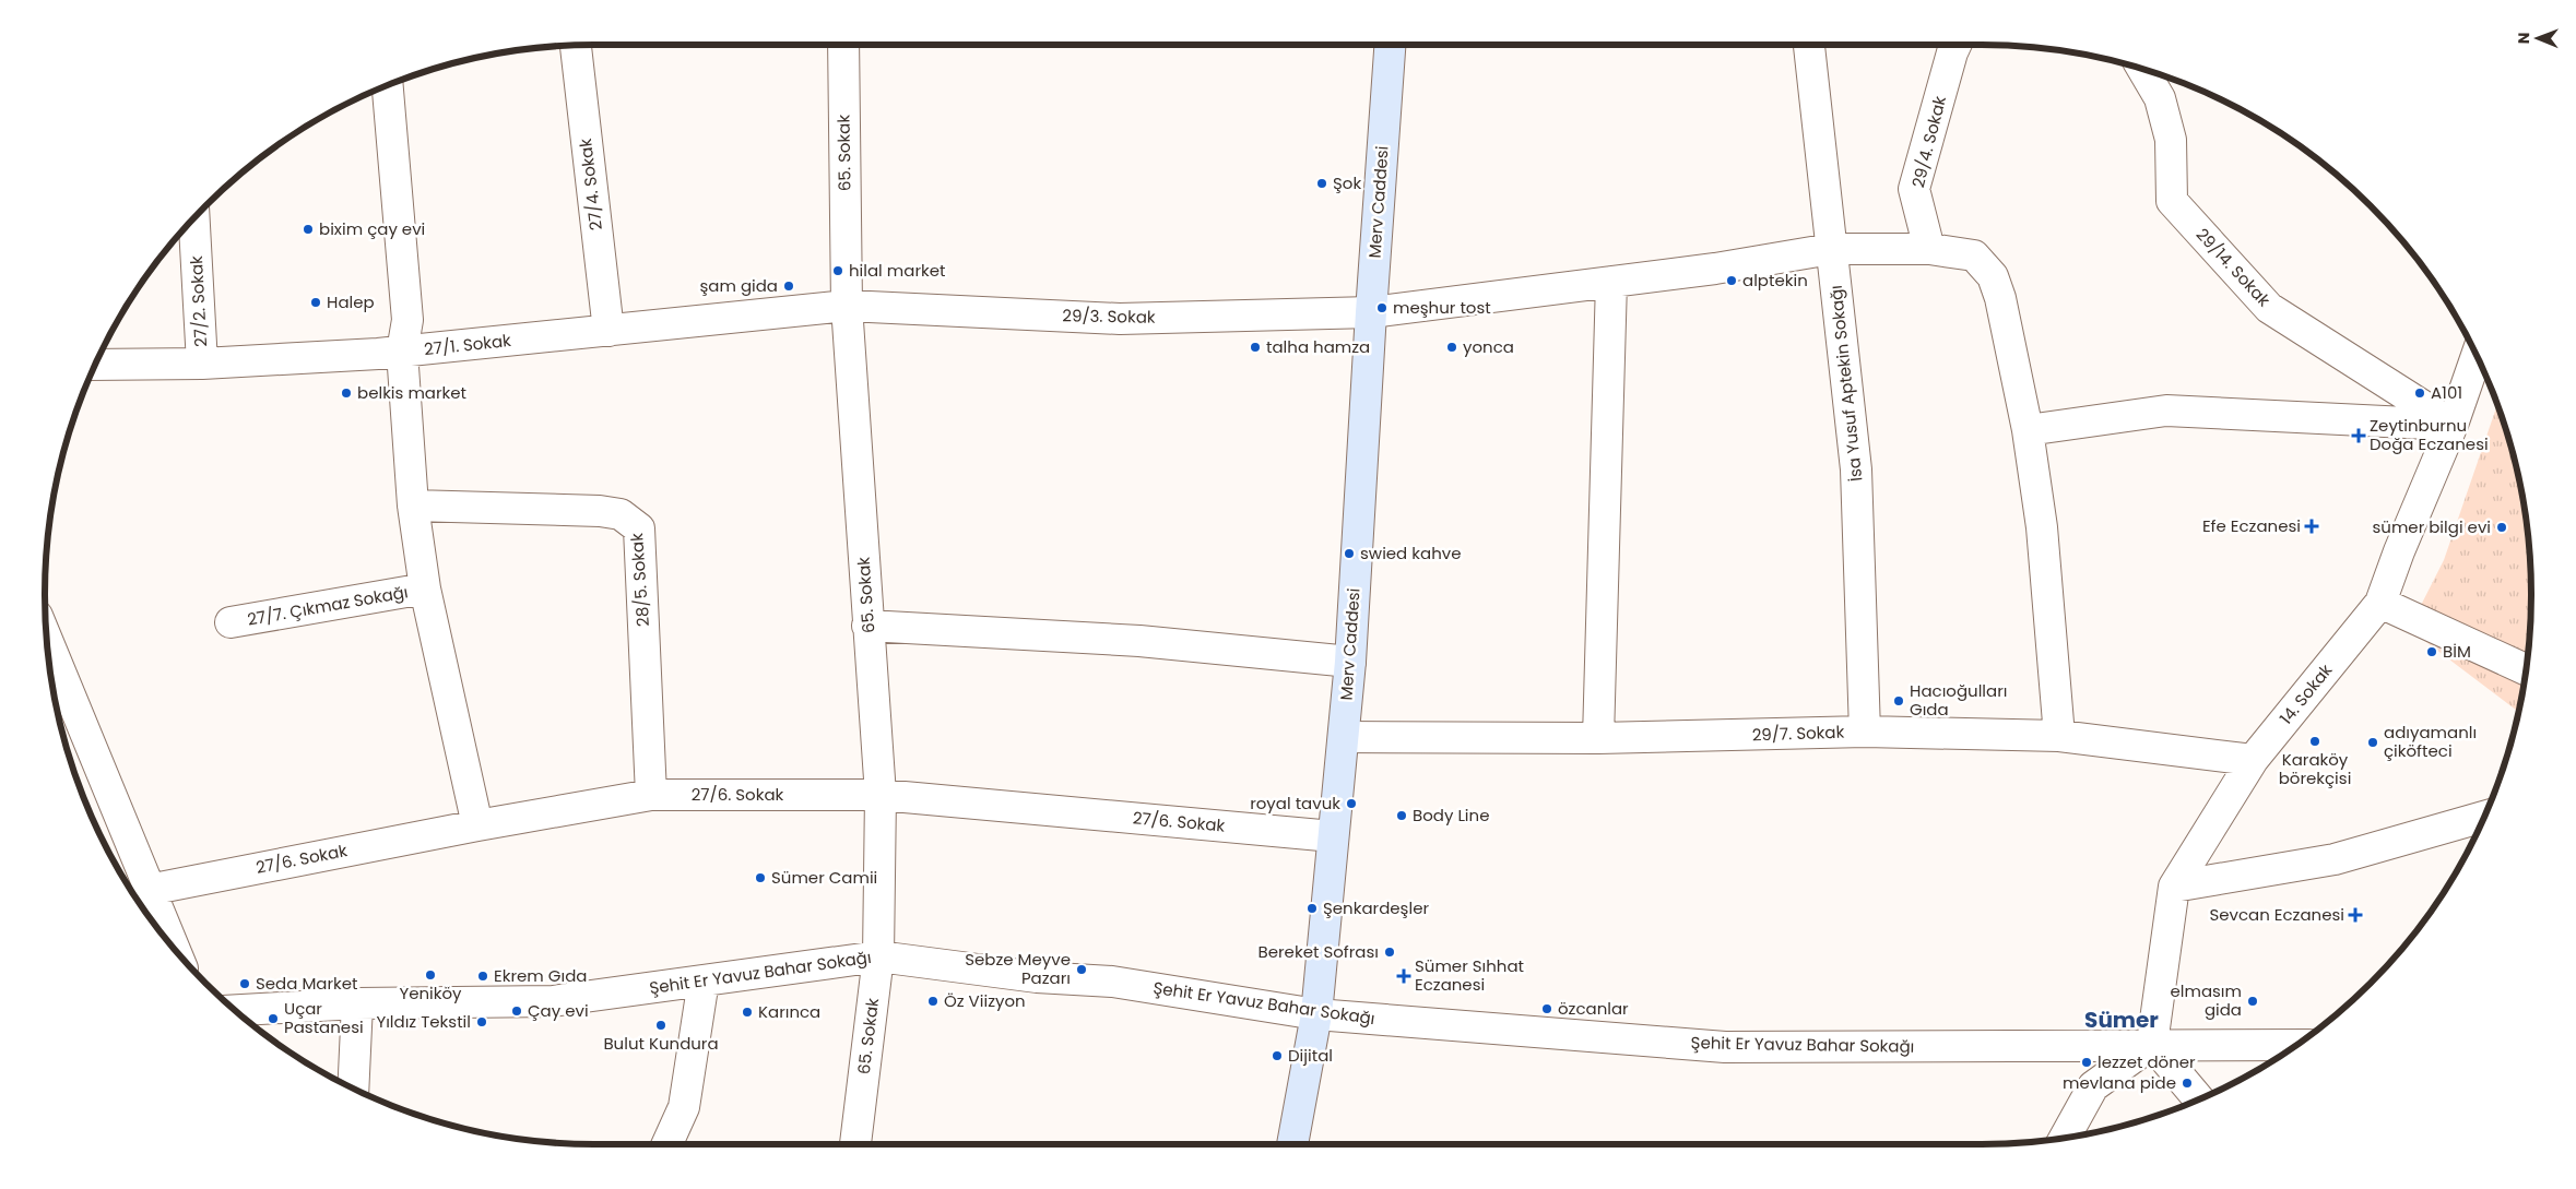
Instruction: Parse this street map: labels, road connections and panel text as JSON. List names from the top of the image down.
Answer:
{
  "streets": {
    "main road": ["Merv Caddesi"],
    "street": [
      "29/4. Sokak",
      "65. Sokak",
      "27/4. Sokak",
      "29/14. Sokak",
      "27/2. Sokak",
      "29/3. Sokak",
      "27/1. Sokak",
      "İsa Yusuf Aptekin Sokağı",
      "28/5. Sokak",
      "27/7. Çıkmaz Sokağı",
      "14. Sokak",
      "29/7. Sokak",
      "27/6. Sokak",
      "Şehit Er Yavuz Bahar Sokağı"
    ]
  },
  "crossings": [
    ["29/4. Sokak", "29/3. Sokak"],
    ["65. Sokak", "29/3. Sokak"],
    ["65. Sokak", "27/1. Sokak"],
    ["65. Sokak", "27/6. Sokak"],
    ["65. Sokak", "Şehit Er Yavuz Bahar Sokağı"],
    ["27/4. Sokak", "27/1. Sokak"],
    ["Merv Caddesi", "29/3. Sokak"],
    ["Merv Caddesi", "29/7. Sokak"],
    ["Merv Caddesi", "27/6. Sokak"],
    ["Merv Caddesi", "Şehit Er Yavuz Bahar Sokağı"],
    ["29/14. Sokak", "14. Sokak"],
    ["27/2. Sokak", "27/1. Sokak"],
    ["29/3. Sokak", "27/1. Sokak"],
    ["29/3. Sokak", "İsa Yusuf Aptekin Sokağı"],
    ["29/3. Sokak", "29/7. Sokak"],
    ["İsa Yusuf Aptekin Sokağı", "29/7. Sokak"],
    ["28/5. Sokak", "27/6. Sokak"],
    ["14. Sokak", "29/7. Sokak"],
    ["14. Sokak", "Şehit Er Yavuz Bahar Sokağı"]
  ],
  "districts": ["Sümer"],
  "places": {
    "other": [
      "Şok",
      "bixim çay evi",
      "hilal market",
      "alptekin",
      "şam gida",
      "Halep",
      "meşhur tost",
      "talha hamza",
      "yonca",
      "belkis market",
      "A101",
      "sümer bilgi evi",
      "swied kahve",
      "BİM",
      "Hacıoğulları Gıda",
      "Karaköy börekçisi",
      "adıyamanlı çiköfteci",
      "royal tavuk",
      "Body Line",
      "Sümer Camii",
      "Şenkardeşler",
      "Bereket Sofrası",
      "Sebze Meyve Pazarı",
      "Yeniköy",
      "Ekrem Gıda",
      "Seda Market",
      "Öz Viizyon",
      "elmasım gida",
      "özcanlar",
      "Çay evi",
      "Karınca",
      "Uçar Pastanesi",
      "Yıldız Tekstil",
      "Bulut Kundura",
      "Dijital",
      "lezzet döner",
      "mevlana pide"
    ],
    "health": [
      "Zeytinburnu Doğa Eczanesi",
      "Efe Eczanesi",
      "Sevcan Eczanesi",
      "Sümer Sıhhat Eczanesi"
    ]
  },
  "north": "left"
}
